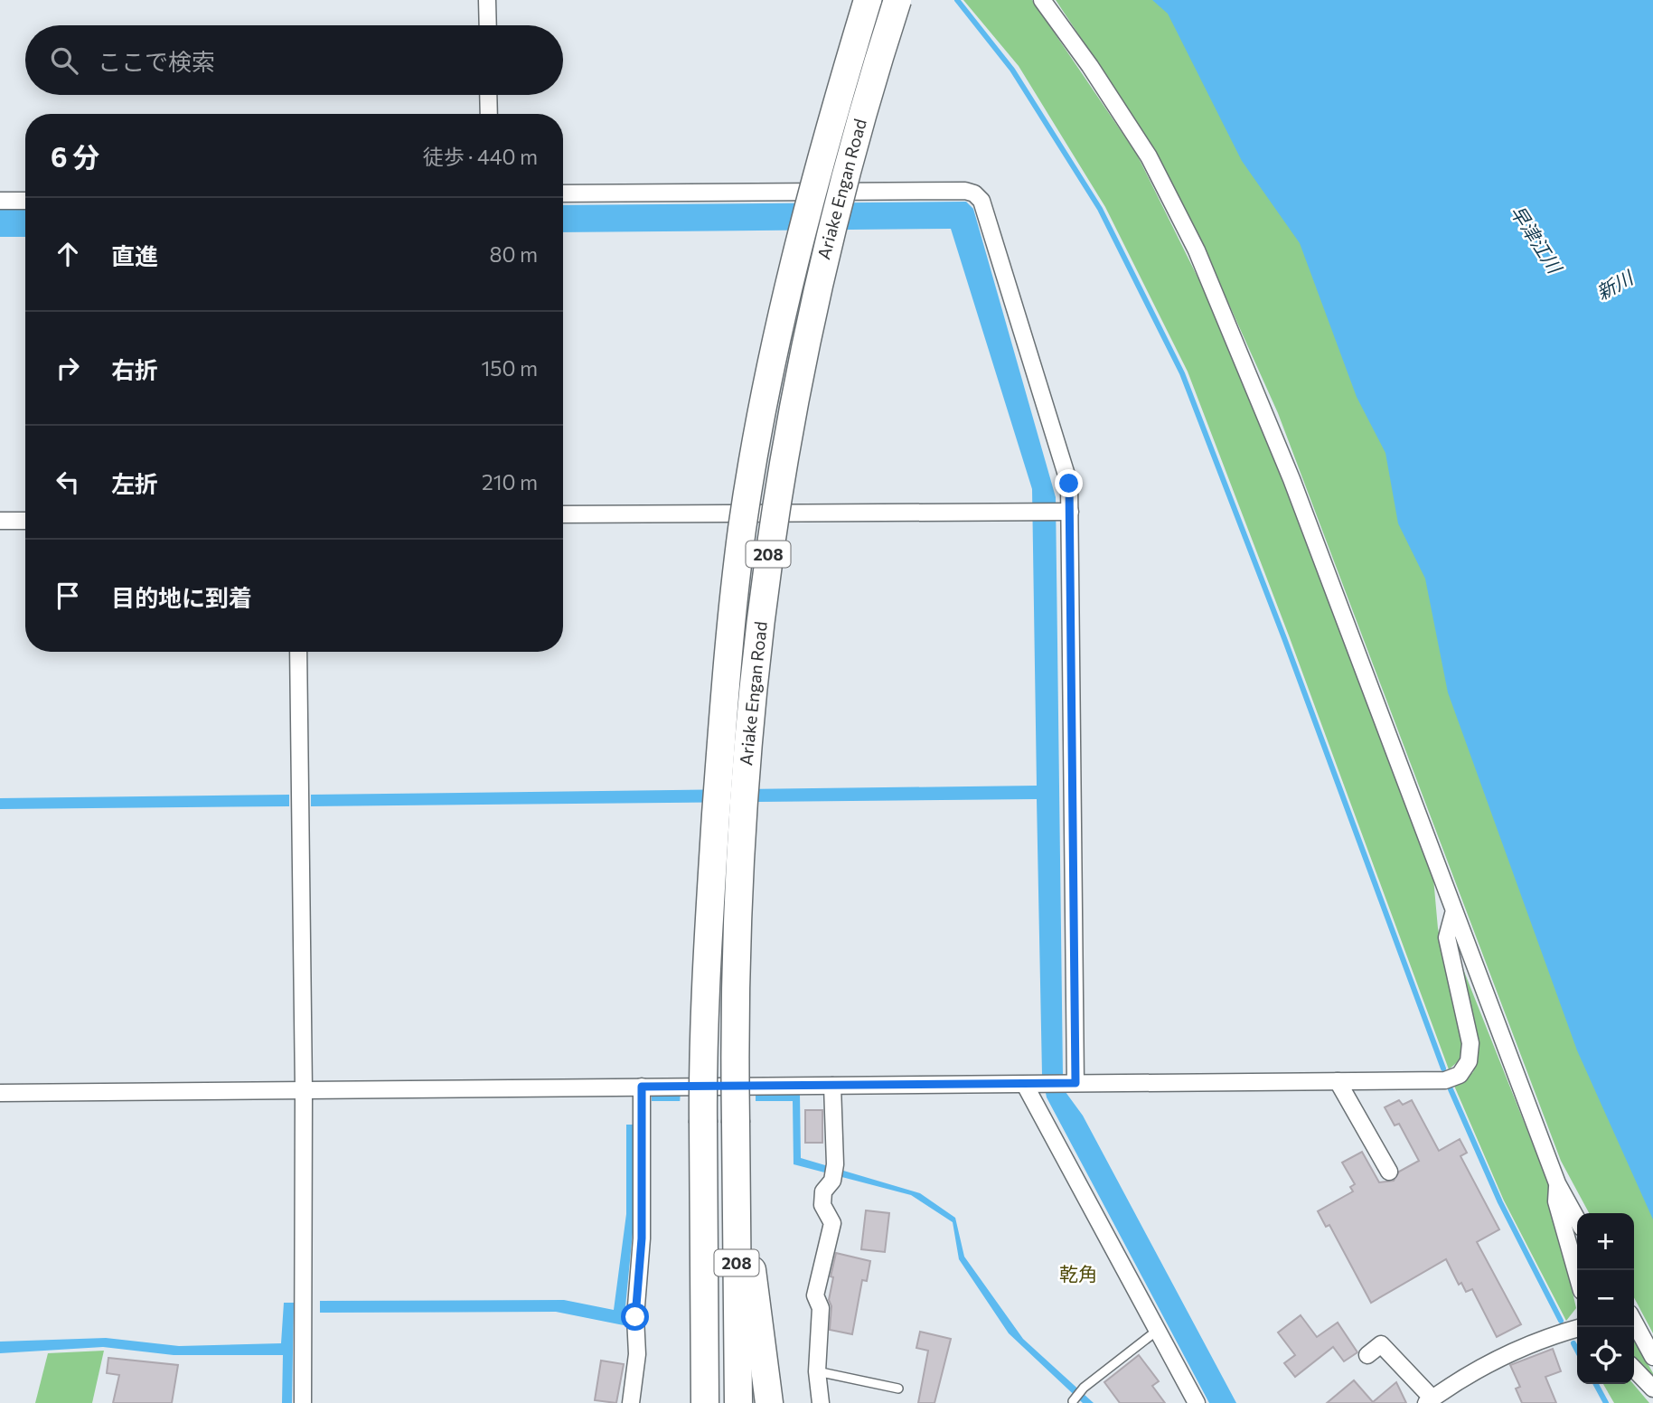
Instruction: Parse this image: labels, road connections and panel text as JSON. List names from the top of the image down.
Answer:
{
  "streets": {
    "highway": ["Ariake Engan Road", "208"]
  },
  "districts": ["乾角"],
  "water": ["早津江川", "新川"],
  "page": {
    "search": "ここで検索",
    "heading": ["6 分", "徒歩 · 440 m"],
    "list": [
      ["直進", "80 m"],
      ["右折", "150 m"],
      ["左折", "210 m"],
      "目的地に到着"
    ],
    "map_buttons": ["+", "−"]
  }
}
